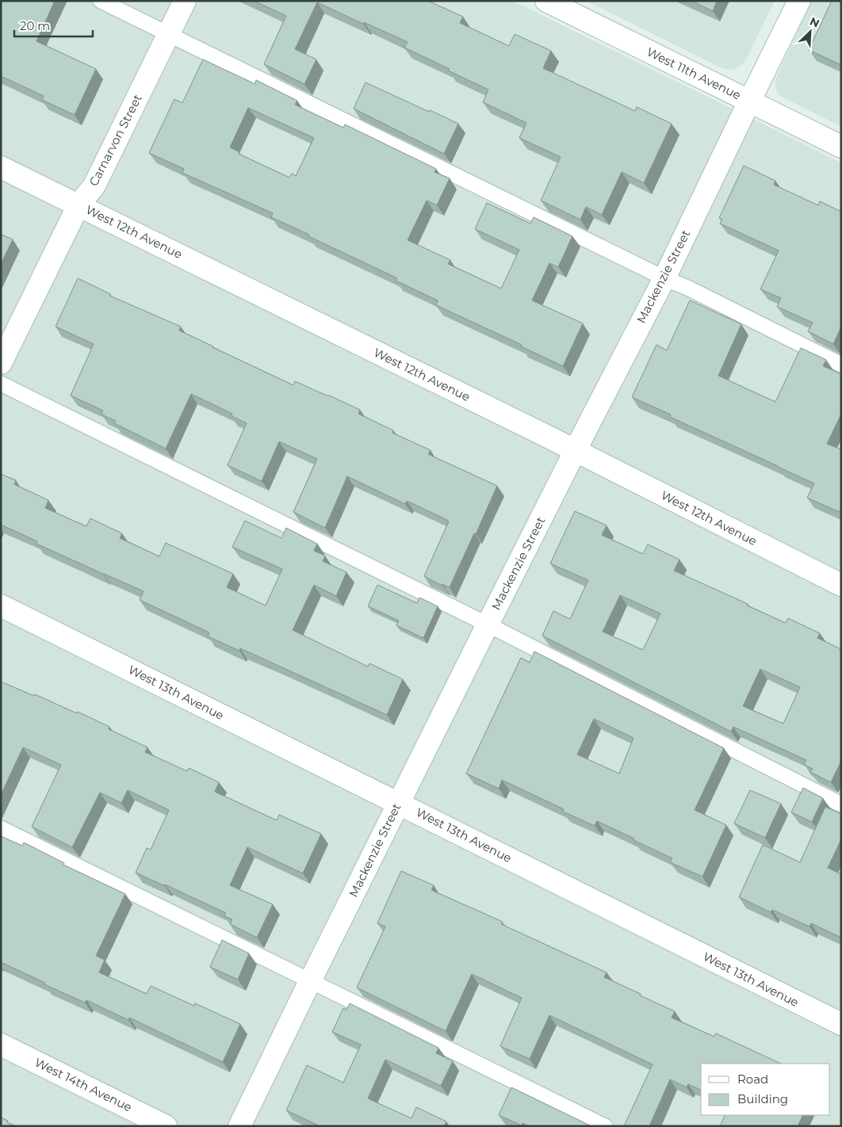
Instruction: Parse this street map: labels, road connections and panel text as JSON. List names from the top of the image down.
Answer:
{
  "streets": {
    "street": [
      "West 11th Avenue",
      "Carnarvon Street",
      "West 12th Avenue",
      "Mackenzie Street",
      "West 13th Avenue",
      "West 14th Avenue"
    ]
  },
  "crossings": [
    ["West 11th Avenue", "Mackenzie Street"],
    ["Carnarvon Street", "West 12th Avenue"],
    ["West 12th Avenue", "Mackenzie Street"],
    ["Mackenzie Street", "West 13th Avenue"]
  ],
  "legend": ["Road", "Building"],
  "scale_bar": "20 m",
  "north": "top right"
}
